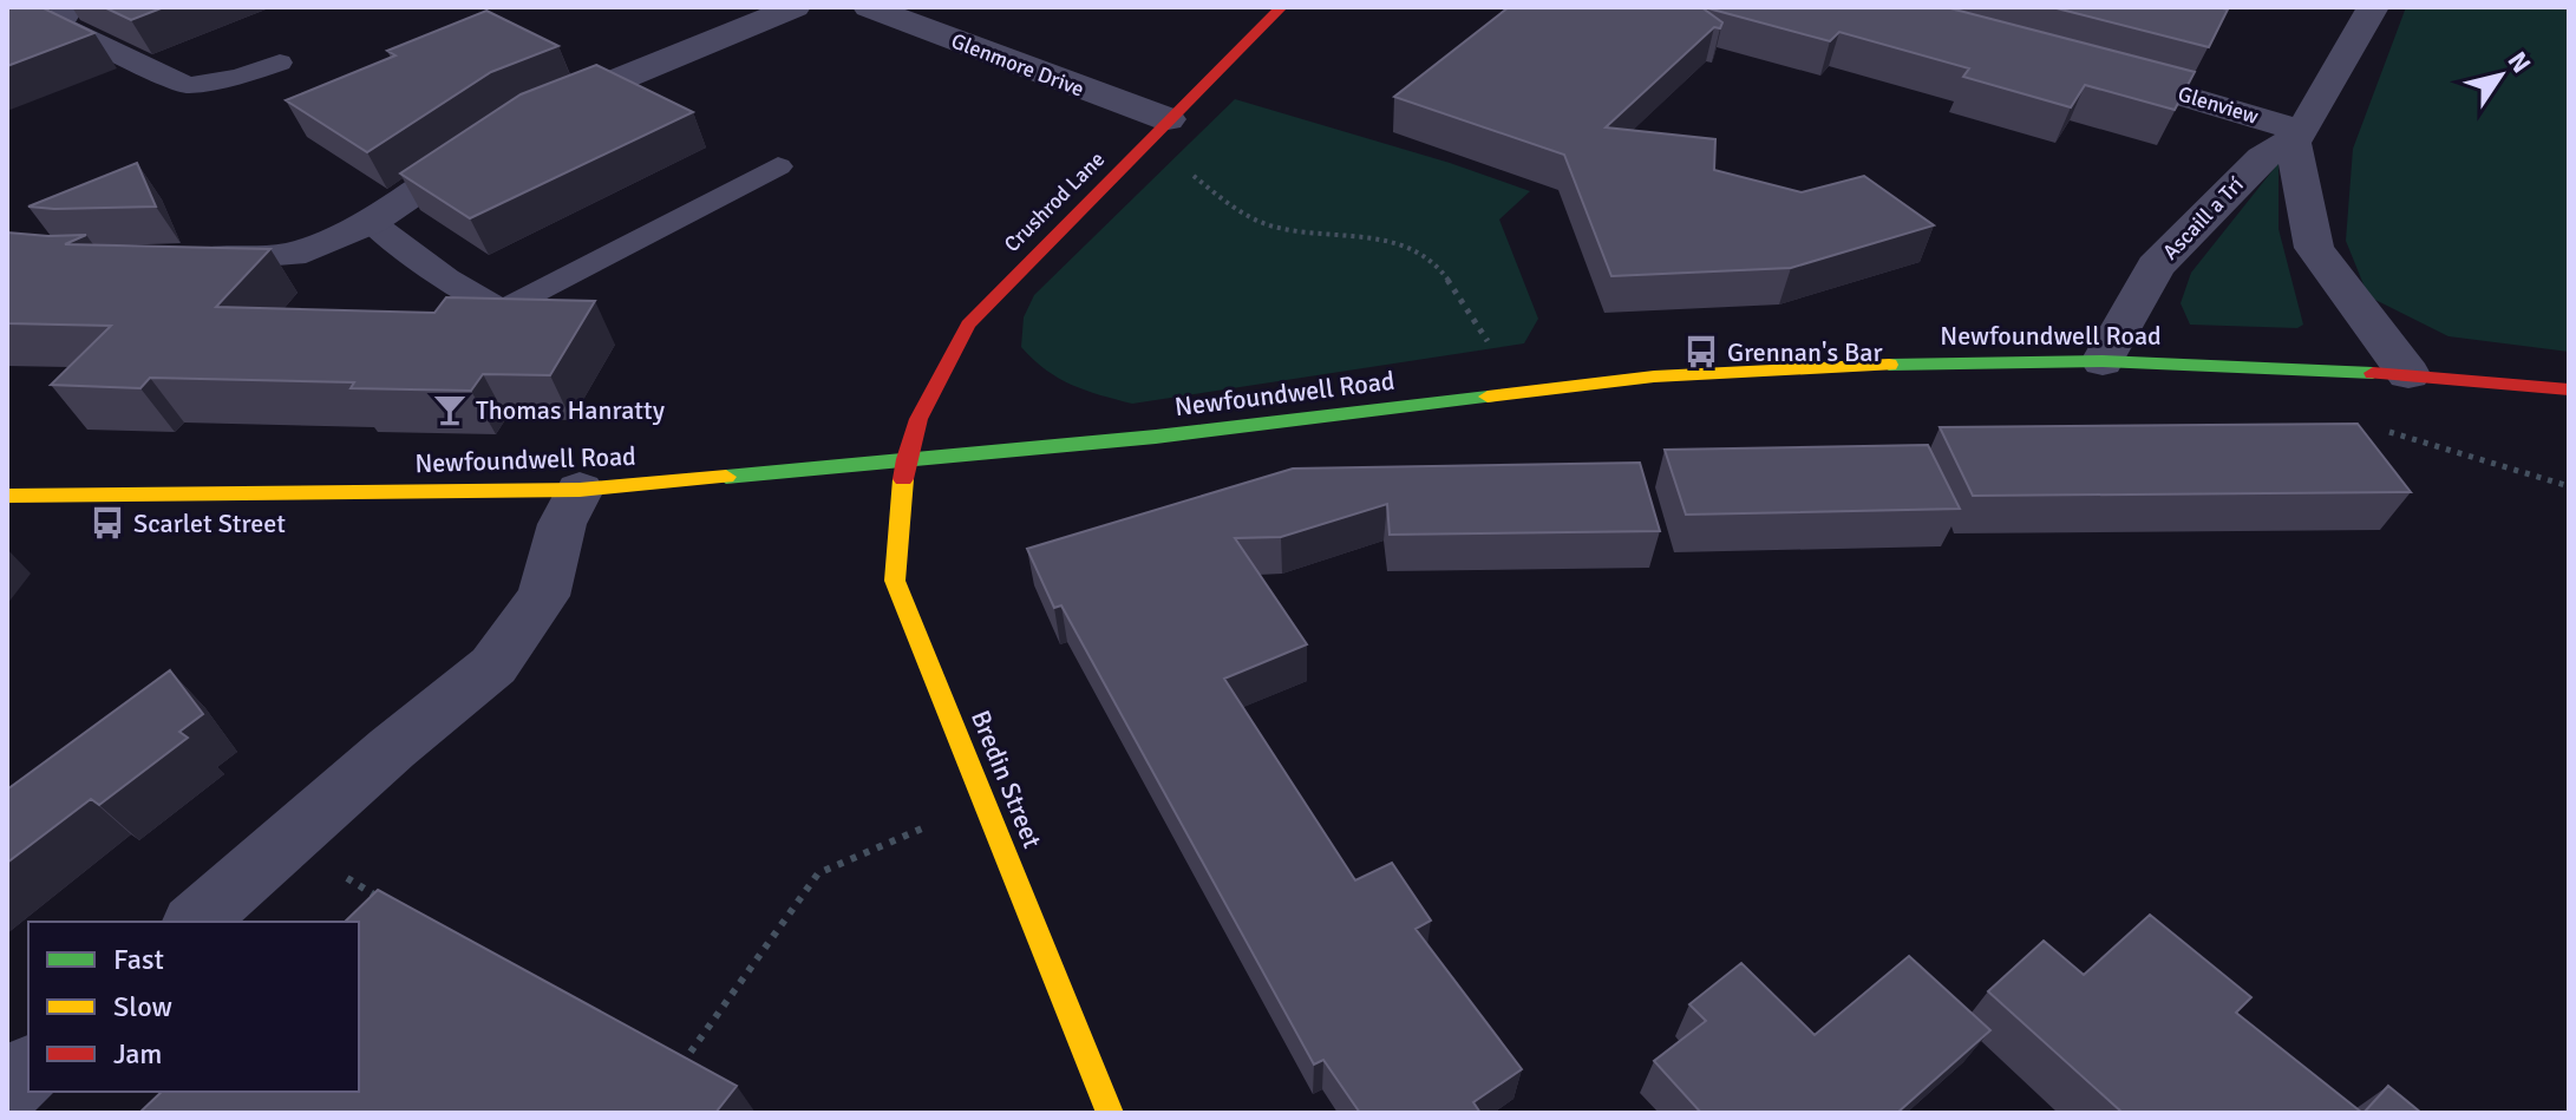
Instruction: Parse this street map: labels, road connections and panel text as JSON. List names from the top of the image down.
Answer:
{
  "streets": {
    "main road": ["Crushrod Lane", "Newfoundwell Road", "Bredin Street"],
    "street": ["Glenmore Drive", "Glenview", "Ascaill a Trí"]
  },
  "crossings": [
    ["Glenmore Drive", "Crushrod Lane"],
    ["Glenview", "Ascaill a Trí"],
    ["Crushrod Lane", "Newfoundwell Road"],
    ["Crushrod Lane", "Bredin Street"],
    ["Ascaill a Trí", "Newfoundwell Road"],
    ["Newfoundwell Road", "Bredin Street"]
  ],
  "places": {
    "bus stop": ["Grennan's Bar", "Scarlet Street"],
    "bar": ["Thomas Hanratty"]
  },
  "legend": ["Fast", "Slow", "Jam"],
  "north": "top right"
}
